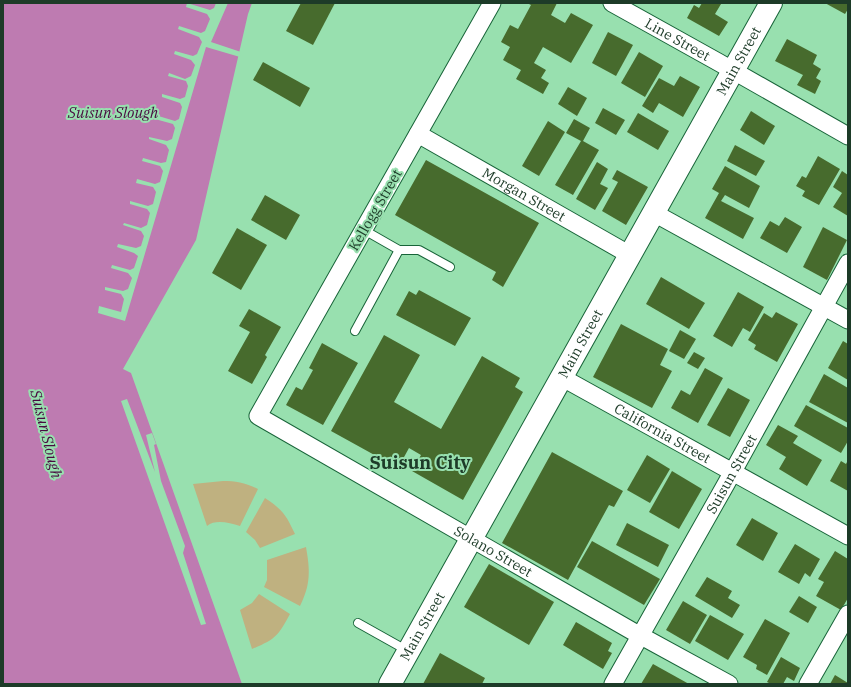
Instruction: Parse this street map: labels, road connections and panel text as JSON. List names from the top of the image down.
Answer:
{
  "streets": {
    "main road": ["Main Street"],
    "street": [
      "Line Street",
      "Morgan Street",
      "Kellogg Street",
      "California Street",
      "Suisun Street",
      "Solano Street"
    ]
  },
  "crossings": [
    ["Line Street", "Main Street"],
    ["Main Street", "Morgan Street"],
    ["Main Street", "California Street"],
    ["Main Street", "Solano Street"],
    ["Morgan Street", "Kellogg Street"],
    ["Kellogg Street", "Solano Street"],
    ["California Street", "Suisun Street"],
    ["Suisun Street", "Solano Street"]
  ],
  "districts": ["Suisun City"],
  "water": ["Suisun Slough"]
}
